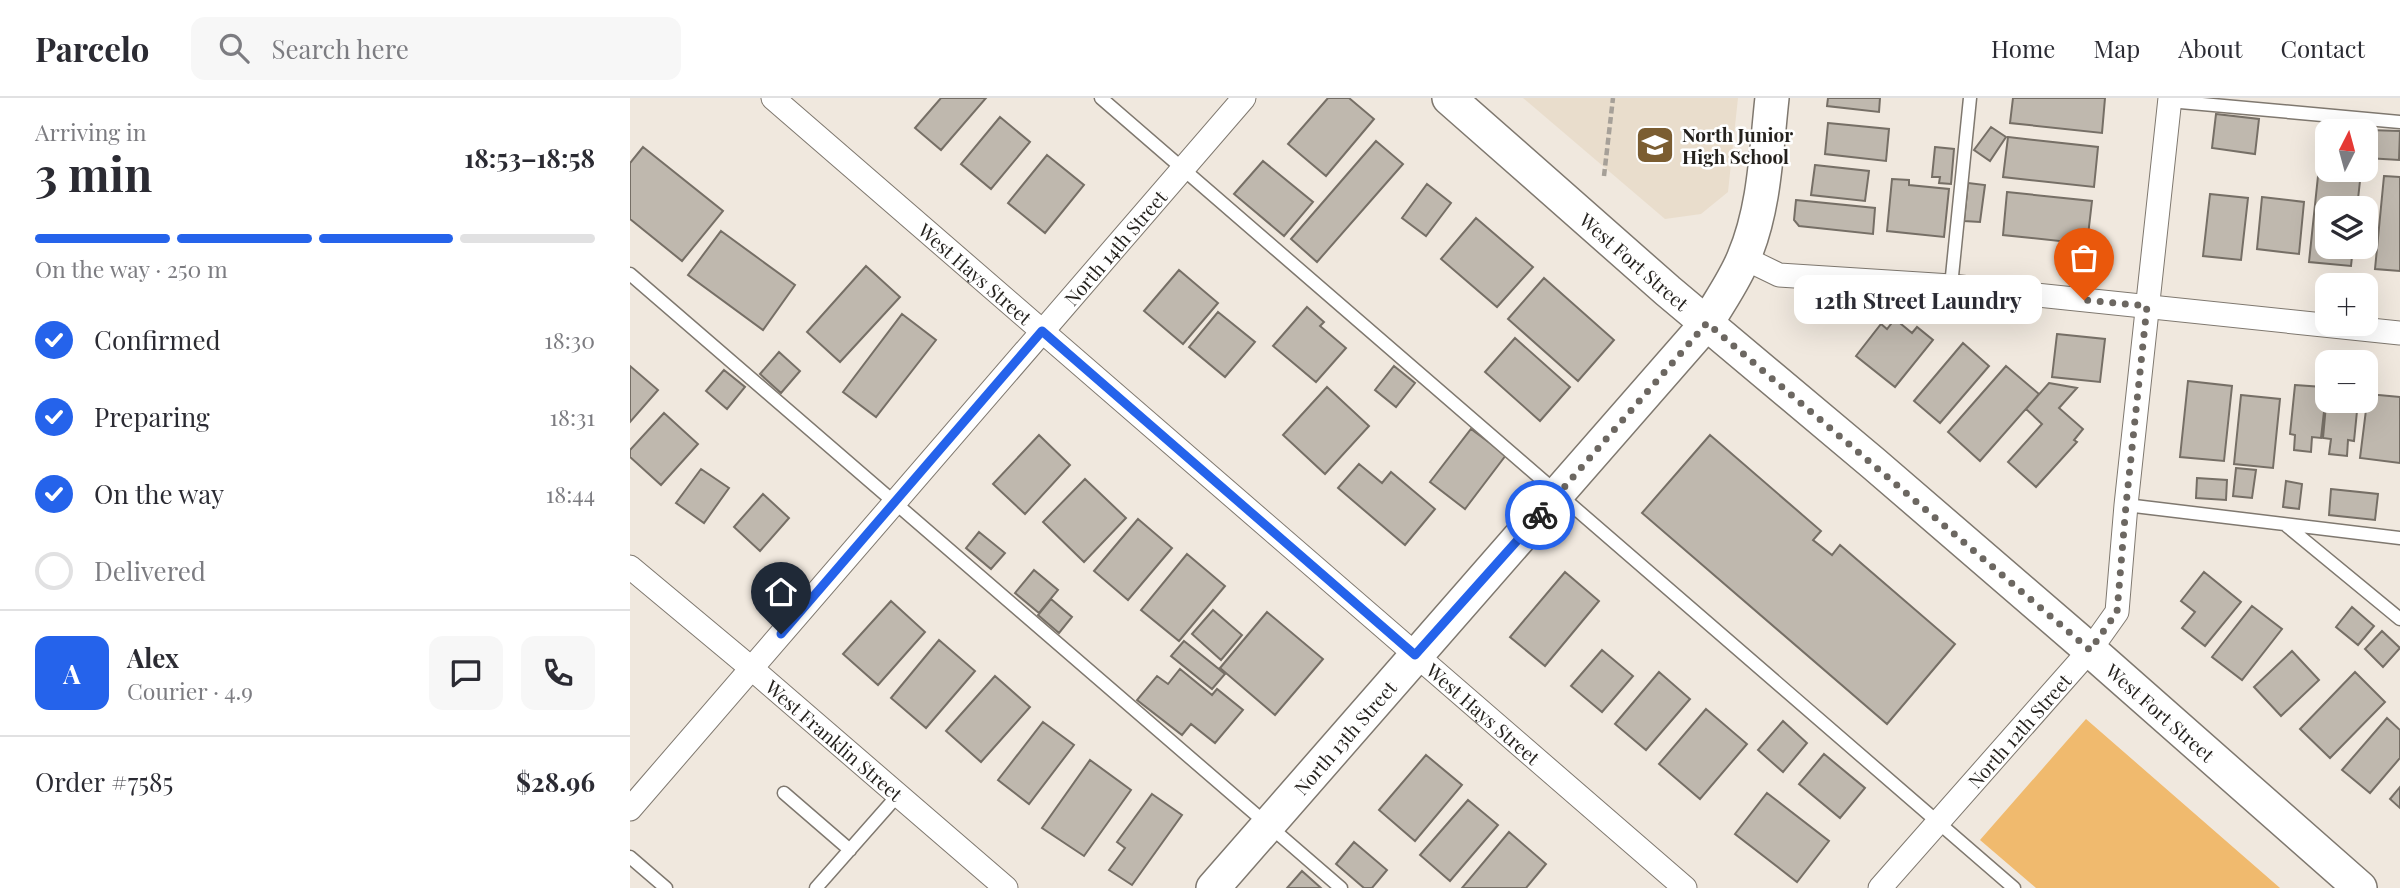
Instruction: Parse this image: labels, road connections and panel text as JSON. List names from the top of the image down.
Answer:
{
  "streets": {
    "street": [
      "North 14th Street",
      "West Fort Street",
      "West Hays Street",
      "North 12th Street",
      "North 13th Street",
      "West Franklin Street"
    ]
  },
  "crossings": [
    ["North 14th Street", "West Hays Street"],
    ["North 14th Street", "West Franklin Street"],
    ["West Fort Street", "North 12th Street"],
    ["West Fort Street", "North 13th Street"],
    ["West Hays Street", "North 13th Street"]
  ],
  "places": {
    "school or university": ["North Junior High School"],
    "other": ["12th Street Laundry"]
  },
  "north": "top",
  "page": {
    "header": "Parcelo",
    "search": "Search here",
    "nav": [
      "Home",
      "Map",
      "About",
      "Contact"
    ],
    "heading": ["3 min", "Arriving in", "18:53–18:58"],
    "panel": [
      "Alex",
      "Courier · 4.9",
      "Order #7585",
      "$28.96"
    ],
    "map_buttons": ["+", "−"],
    "bar": "On the way · 250 m",
    "bubble": "12th Street Laundry",
    "list": [
      ["Confirmed", "18:30"],
      ["Preparing", "18:31"],
      ["On the way", "18:44"],
      "Delivered"
    ],
    "round": "A"
  }
}
